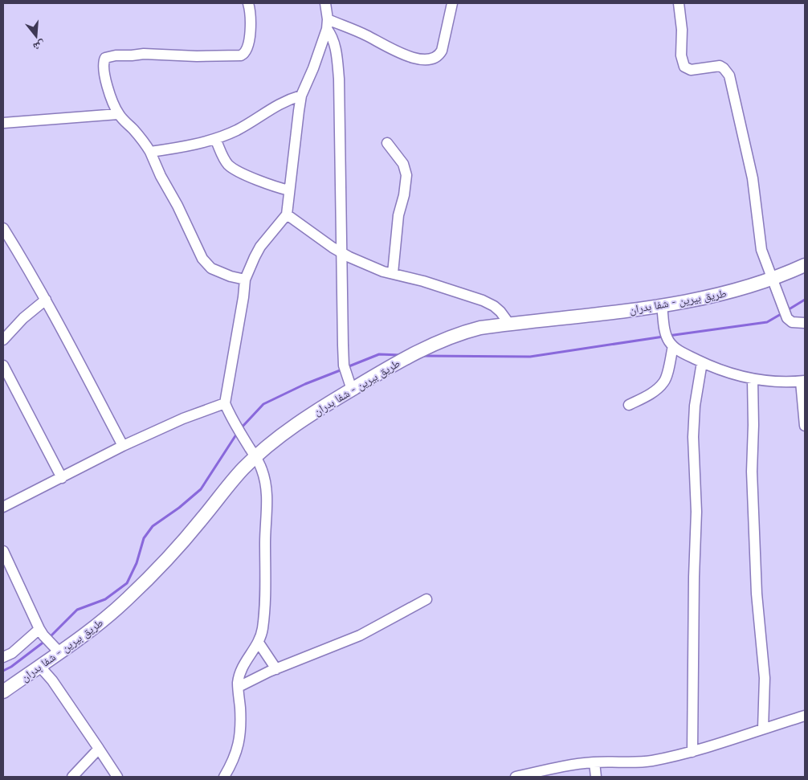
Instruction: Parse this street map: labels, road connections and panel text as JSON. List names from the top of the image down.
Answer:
{
  "streets": {
    "main road": ["طريق بيرين - شفا بدران"]
  },
  "north": "bottom"
}
